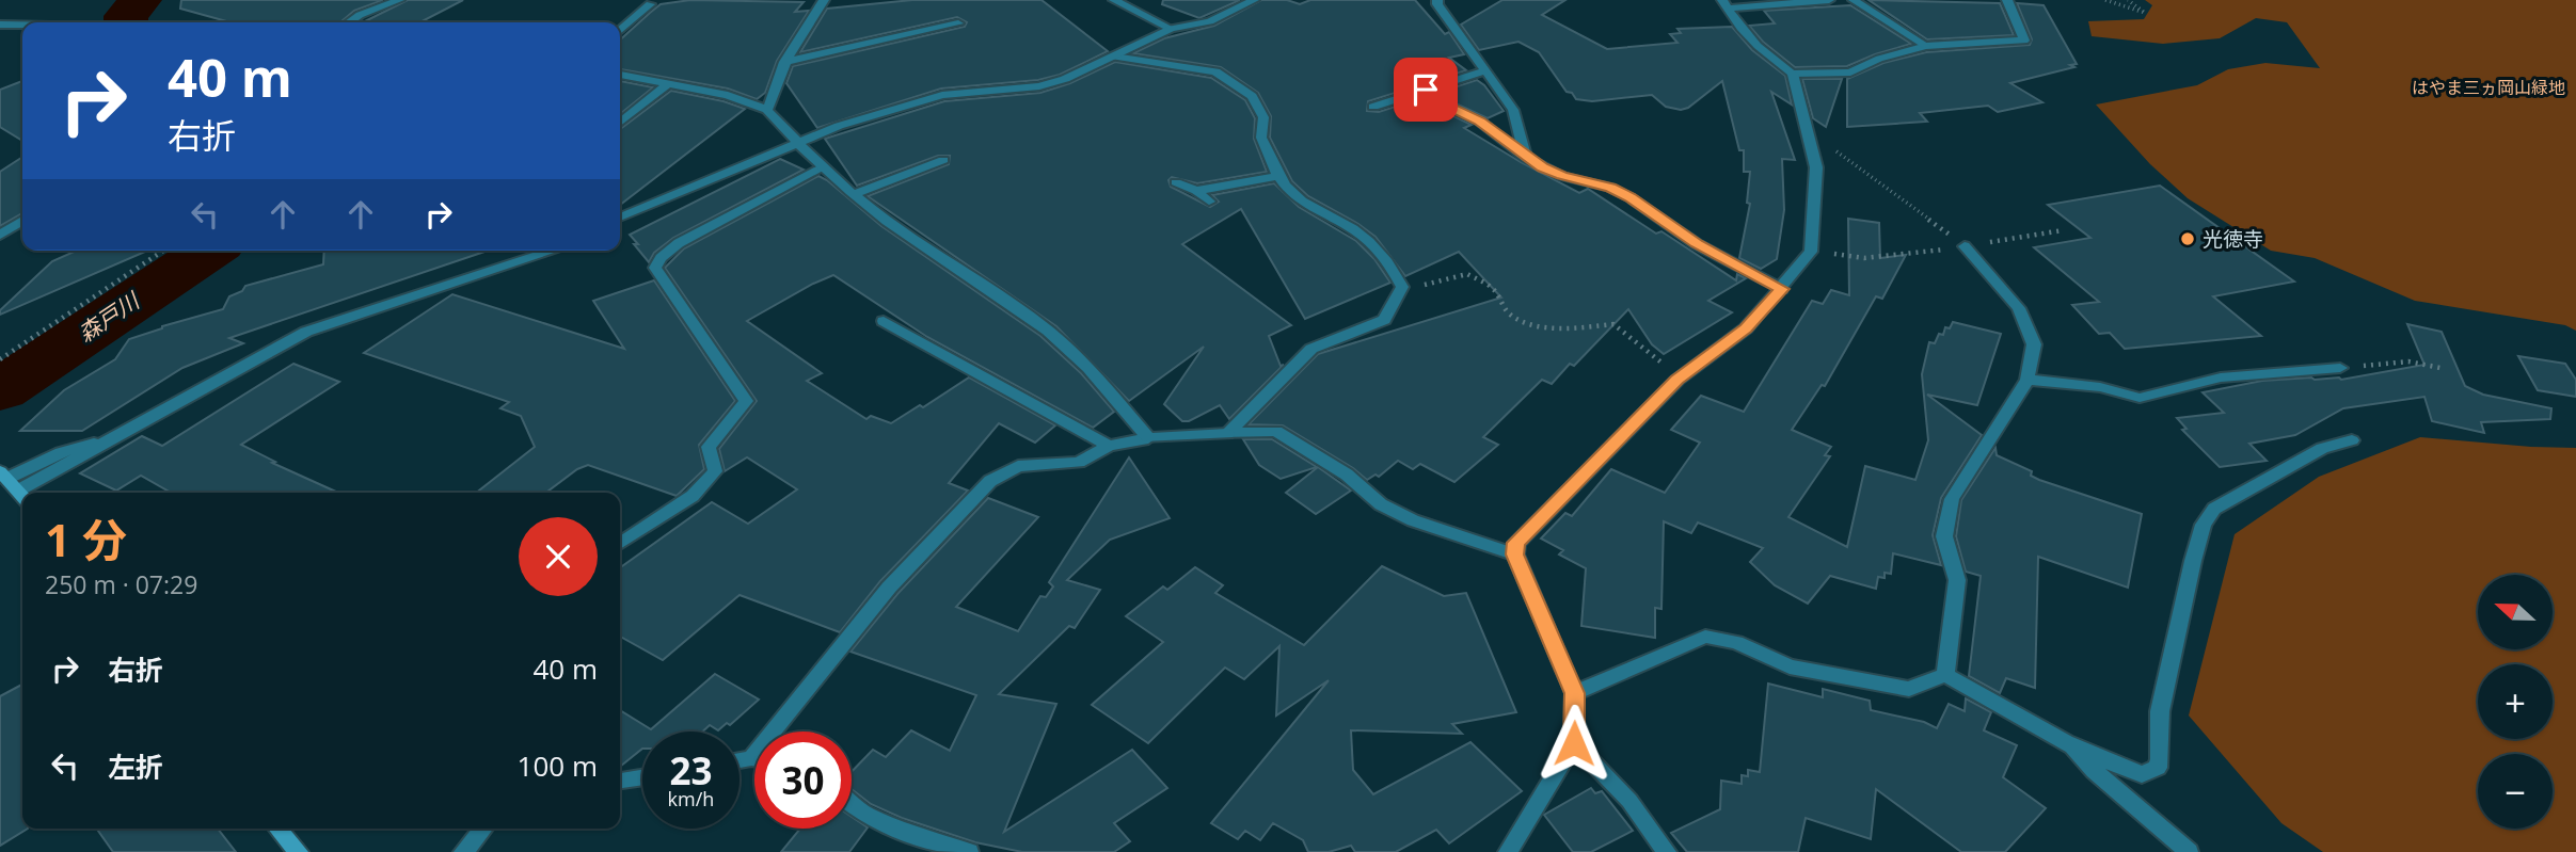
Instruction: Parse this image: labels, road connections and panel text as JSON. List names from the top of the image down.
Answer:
{
  "water": ["森戸川"],
  "parks": ["はやま三ヵ岡山緑地"],
  "places": ["光徳寺"],
  "north": "left",
  "page": {
    "turn": ["40 m", "右折"],
    "heading": ["1 分", "250 m · 07:29"],
    "map_buttons": ["+", "−"],
    "list": [
      {
        "name": "右折",
        "value": "40 m"
      },
      {
        "name": "左折",
        "value": "100 m"
      }
    ],
    "speed": "23 km/h",
    "limit": "30"
  }
}
